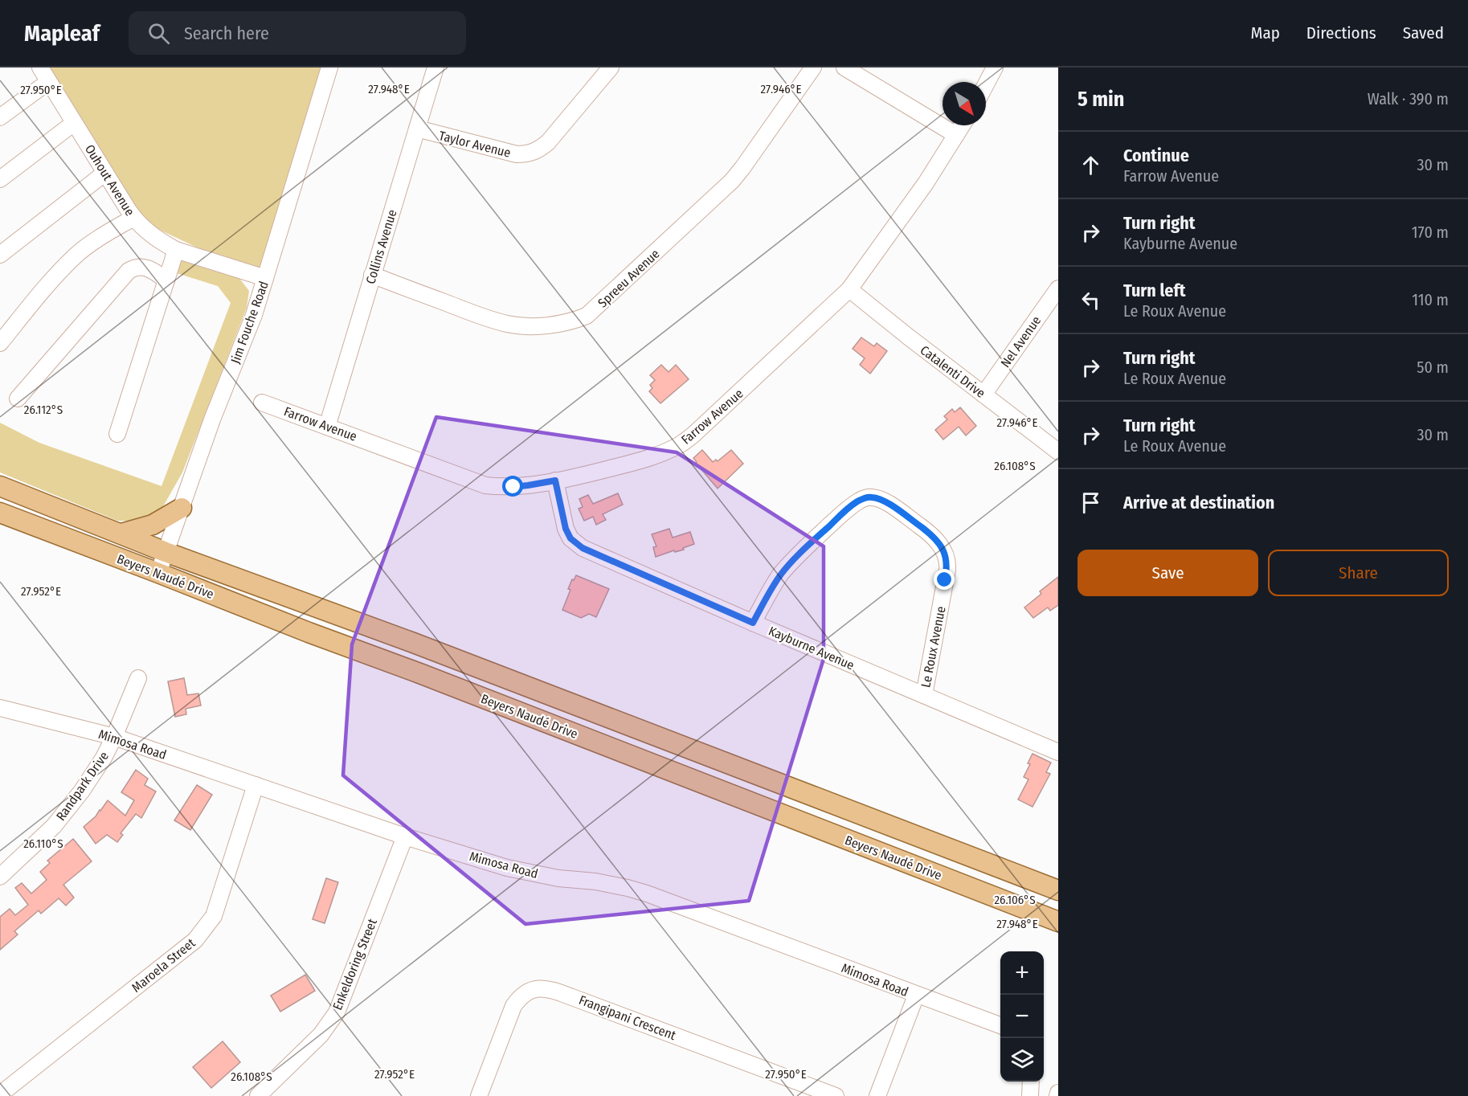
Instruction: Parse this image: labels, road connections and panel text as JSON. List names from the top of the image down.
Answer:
{
  "streets": {
    "main road": ["Beyers Naudé Drive"],
    "street": [
      "Taylor Avenue",
      "Ouhout Avenue",
      "Collins Avenue",
      "Spreeu Avenue",
      "Jim Fouche Road",
      "Nel Avenue",
      "Catalenti Drive",
      "Farrow Avenue",
      "Le Roux Avenue",
      "Kayburne Avenue",
      "Mimosa Road",
      "Randpark Drive",
      "Enkeldoring Street",
      "Maroela Street",
      "Frangipani Crescent"
    ]
  },
  "crossings": [
    ["Taylor Avenue", "Collins Avenue"],
    ["Ouhout Avenue", "Jim Fouche Road"],
    ["Collins Avenue", "Spreeu Avenue"],
    ["Collins Avenue", "Farrow Avenue"],
    ["Jim Fouche Road", "Beyers Naudé Drive"],
    ["Nel Avenue", "Catalenti Drive"],
    ["Catalenti Drive", "Farrow Avenue"],
    ["Farrow Avenue", "Kayburne Avenue"],
    ["Le Roux Avenue", "Kayburne Avenue"],
    ["Mimosa Road", "Randpark Drive"],
    ["Mimosa Road", "Enkeldoring Street"],
    ["Mimosa Road", "Maroela Street"]
  ],
  "north": "bottom right",
  "page": {
    "header": "Mapleaf",
    "search": "Search here",
    "nav": ["Map", "Directions", "Saved"],
    "heading": ["5 min", "Walk · 390 m"],
    "list": [
      ["Continue", "Farrow Avenue", "30 m"],
      ["Turn right", "Kayburne Avenue", "170 m"],
      ["Turn left", "Le Roux Avenue", "110 m"],
      ["Turn right", "Le Roux Avenue", "50 m"],
      ["Turn right", "Le Roux Avenue", "30 m"],
      "Arrive at destination"
    ],
    "buttons": ["Save", "Share"],
    "map_buttons": ["+", "−"]
  },
  "coordinates": [
    "27.948°E",
    "27.946°E",
    "27.950°E",
    "26.112°S",
    "26.108°S",
    "27.952°E",
    "26.110°S",
    "26.106°S"
  ]
}
